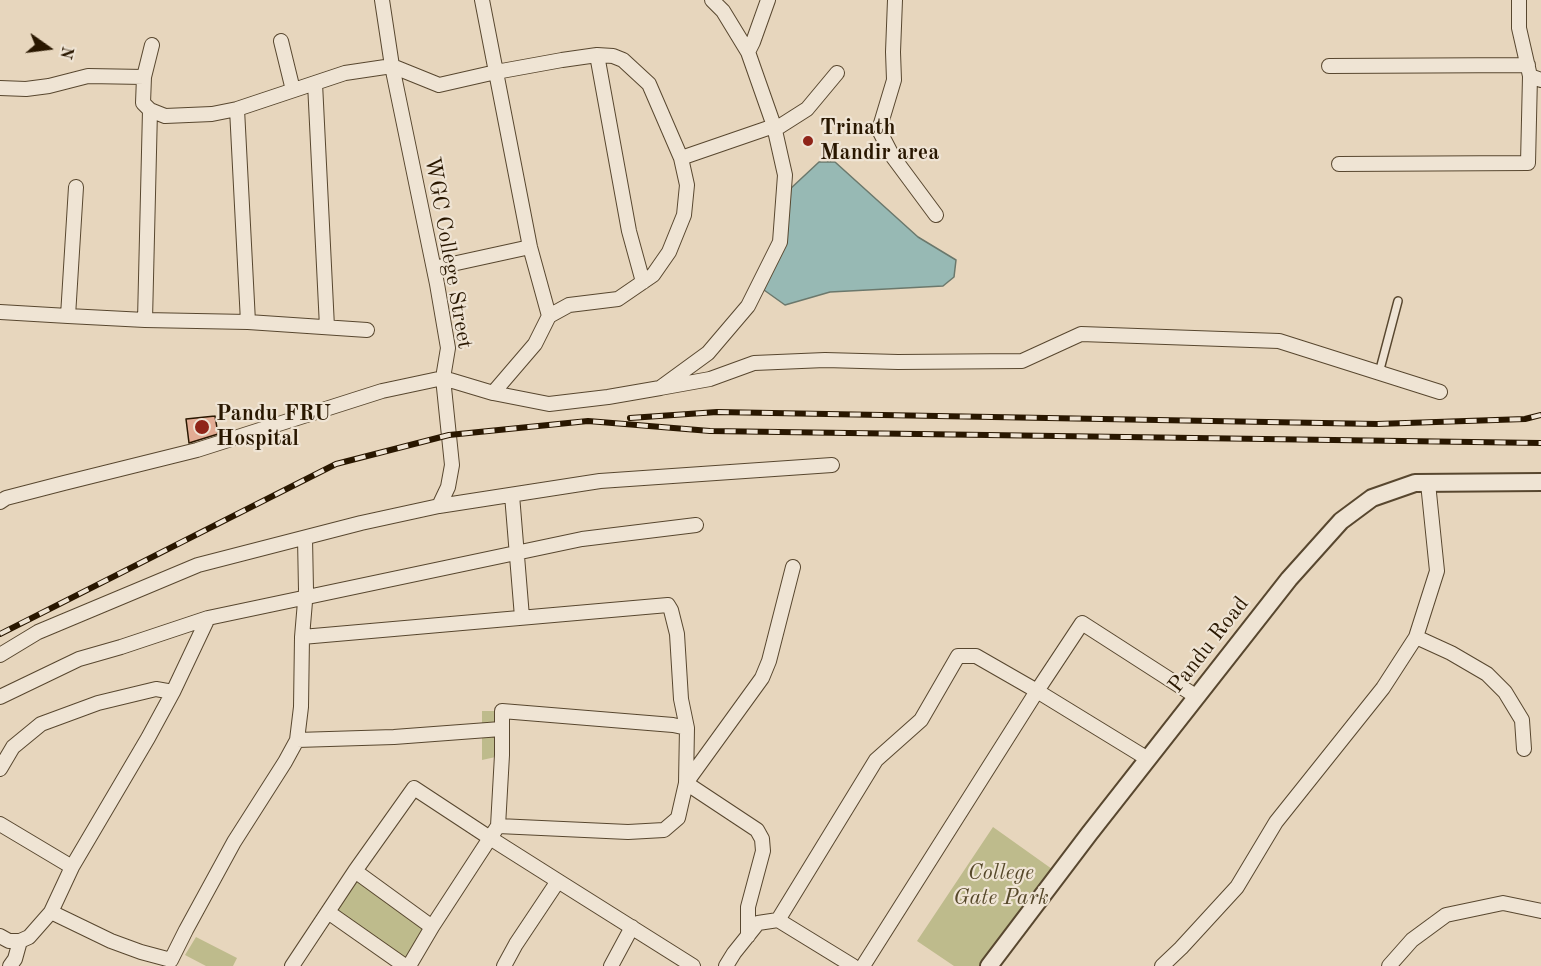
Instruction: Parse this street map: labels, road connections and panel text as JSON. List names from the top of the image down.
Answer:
{
  "streets": {
    "street": ["WGC College Street", "Pandu Road"]
  },
  "parks": ["College Gate Park"],
  "places": ["Trinath Mandir area", "Pandu FRU Hospital"],
  "north": "right"
}
